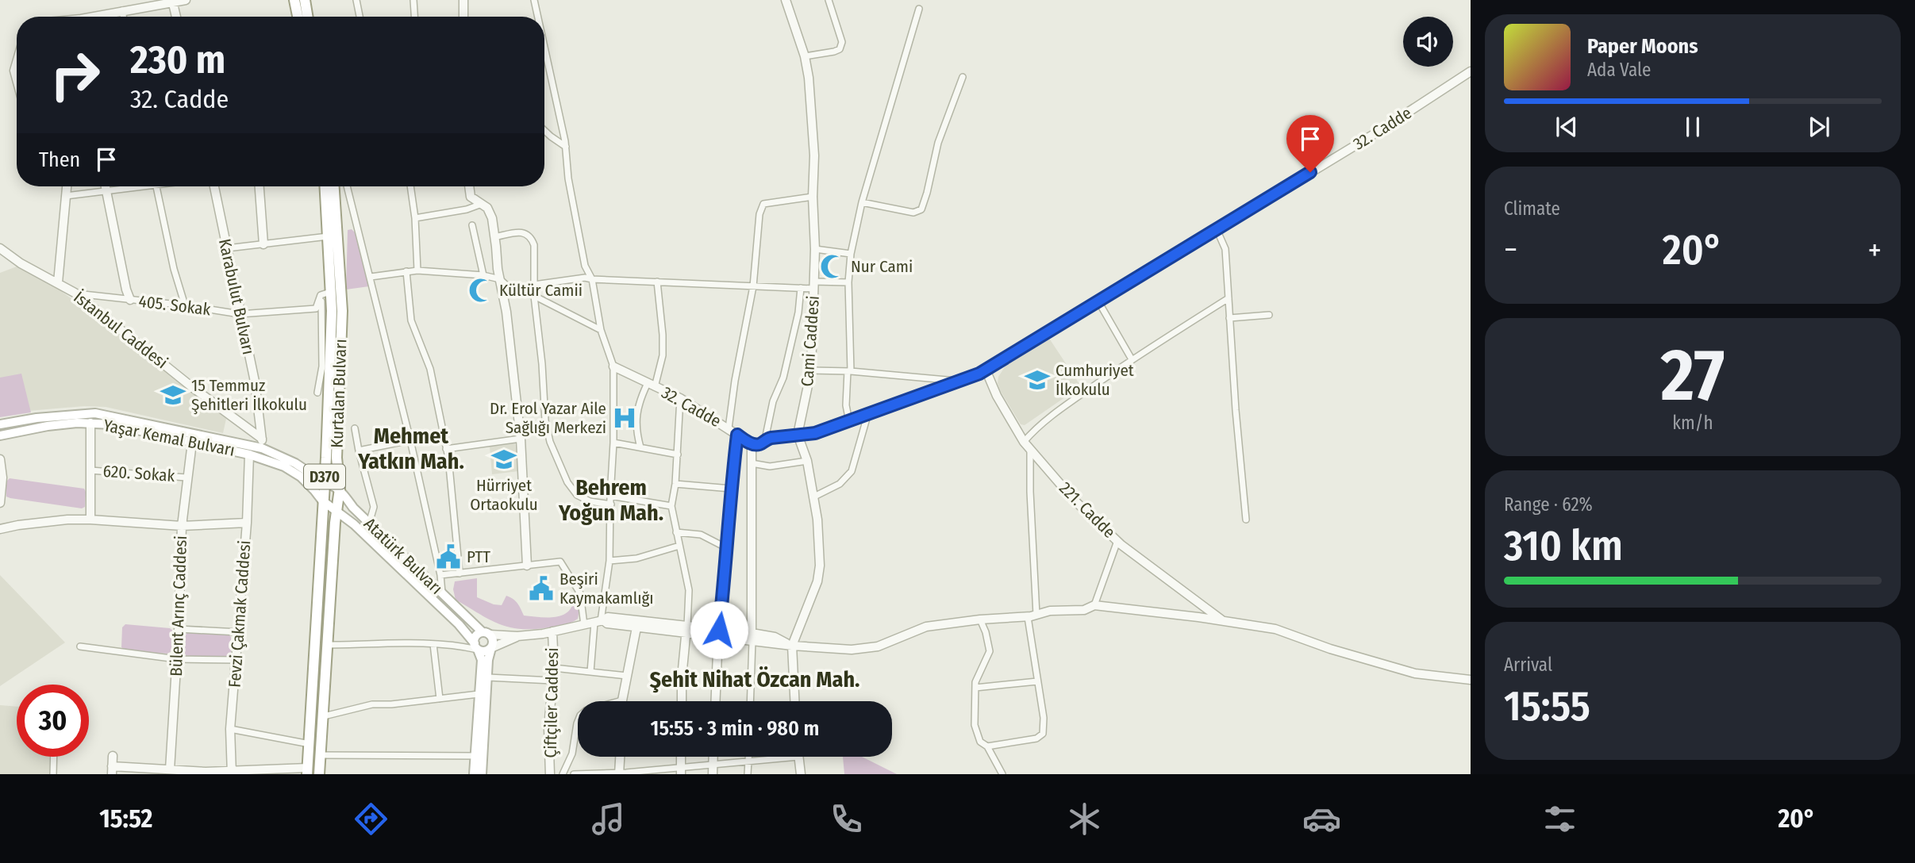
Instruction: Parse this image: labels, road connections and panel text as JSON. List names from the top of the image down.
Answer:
{
  "streets": {
    "highway": ["Kurtalan Bulvarı", "D370"],
    "main road": ["Yaşar Kemal Bulvarı", "Atatürk Bulvarı"],
    "street": [
      "32. Cadde",
      "Karabulut Bulvarı",
      "405. Sokak",
      "İstanbul Caddesi",
      "Cami Caddesi",
      "620. Sokak",
      "221. Cadde",
      "Bülent Arınç Caddesi",
      "Fevzi Çakmak Caddesi",
      "Çiftçiler Caddesi"
    ]
  },
  "crossings": [
    ["32. Cadde", "Cami Caddesi"],
    ["32. Cadde", "221. Cadde"],
    ["Karabulut Bulvarı", "405. Sokak"],
    ["Karabulut Bulvarı", "İstanbul Caddesi"],
    ["Karabulut Bulvarı", "Yaşar Kemal Bulvarı"],
    ["405. Sokak", "İstanbul Caddesi"],
    ["405. Sokak", "Kurtalan Bulvarı"],
    ["Kurtalan Bulvarı", "Yaşar Kemal Bulvarı"],
    ["Kurtalan Bulvarı", "Atatürk Bulvarı"],
    ["Yaşar Kemal Bulvarı", "Atatürk Bulvarı"],
    ["Yaşar Kemal Bulvarı", "Bülent Arınç Caddesi"],
    ["Yaşar Kemal Bulvarı", "Fevzi Çakmak Caddesi"],
    ["620. Sokak", "Bülent Arınç Caddesi"]
  ],
  "districts": ["Mehmet Yatkın Mah.", "Behrem Yoğun Mah.", "Şehit Nihat Özcan Mah."],
  "places": {
    "mosque": ["Nur Cami", "Kültür Camii"],
    "school or university": ["Cumhuriyet İlkokulu", "15 Temmuz Şehitleri İlkokulu", "Hürriyet Ortaokulu"],
    "hospital": ["Dr. Erol Yazar Aile Sağlığı Merkezi"],
    "public building": ["PTT", "Beşiri Kaymakamlığı"]
  },
  "page": {
    "turn": ["230 m", "32. Cadde"],
    "song": ["Paper Moons", "Ada Vale"],
    "then": "Then",
    "tile": [
      "Climate",
      ["27", "km/h"],
      ["Range · 62%", "310 km"],
      ["Arrival", "15:55"]
    ],
    "heat": ["−", "20°", "+"],
    "limit": "30",
    "trip": "15:55 · 3 min · 980 m",
    "tabs": ["15:52", "20°"]
  }
}
